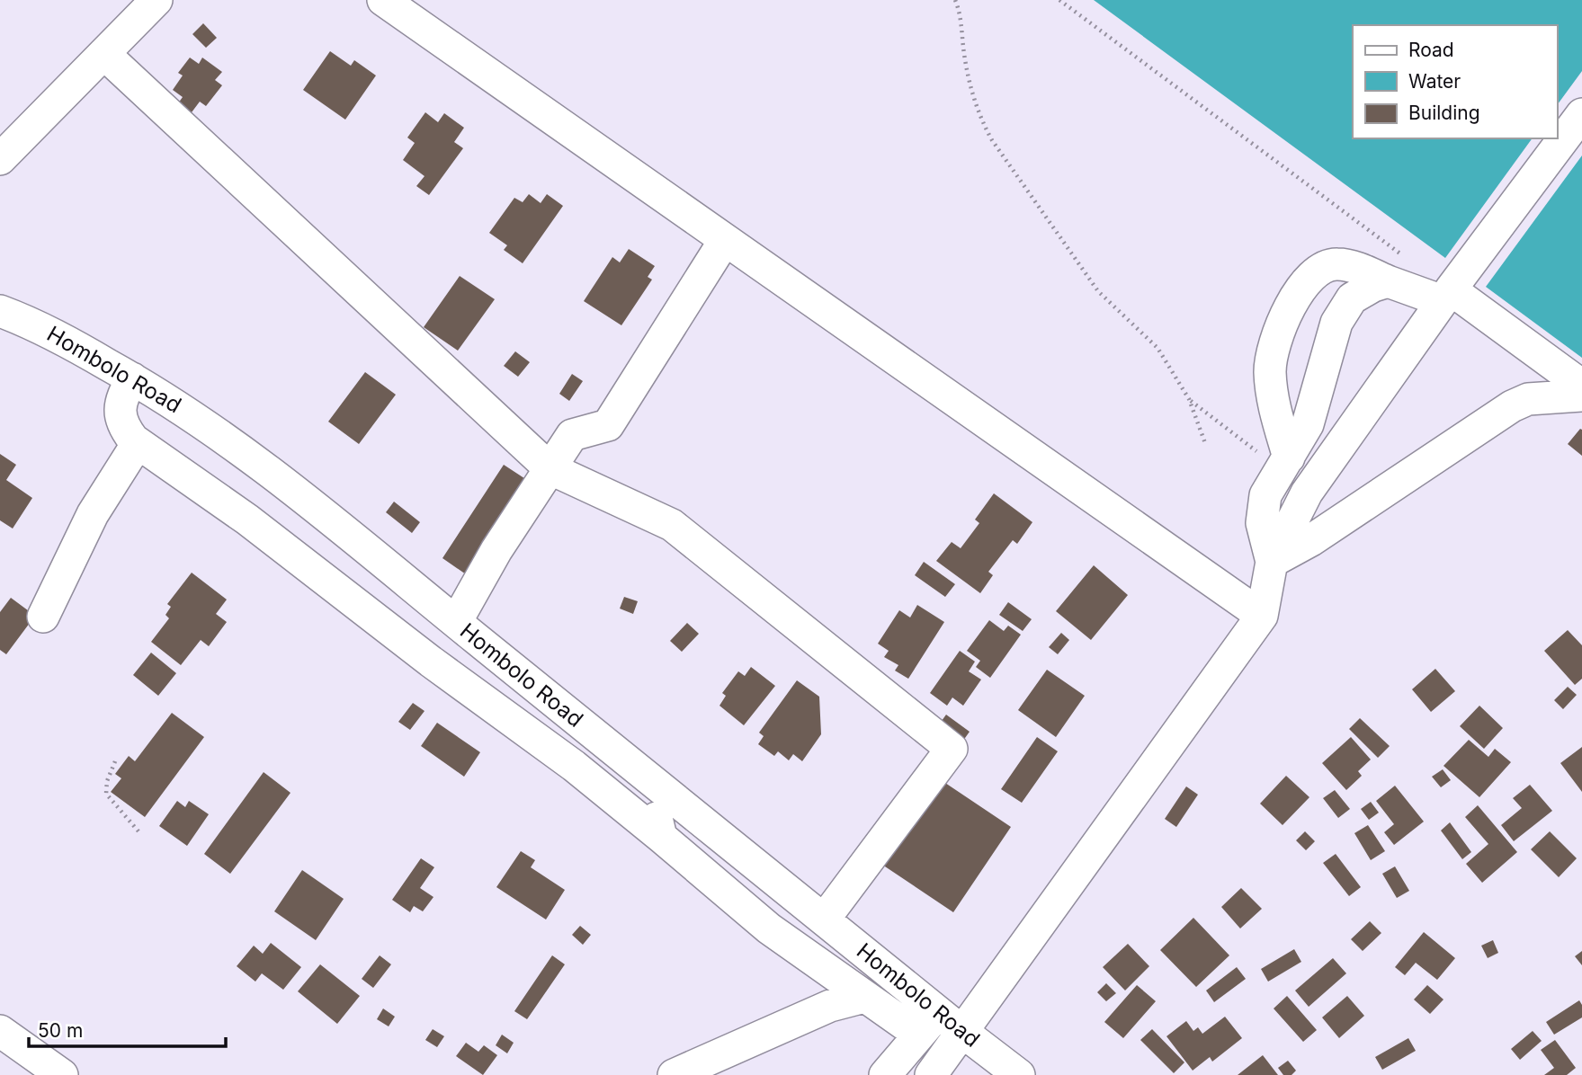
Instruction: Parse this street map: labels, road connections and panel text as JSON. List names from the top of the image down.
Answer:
{
  "streets": {
    "street": ["Hombolo Road"]
  },
  "legend": ["Road", "Water", "Building"],
  "scale_bar": "50 m"
}
